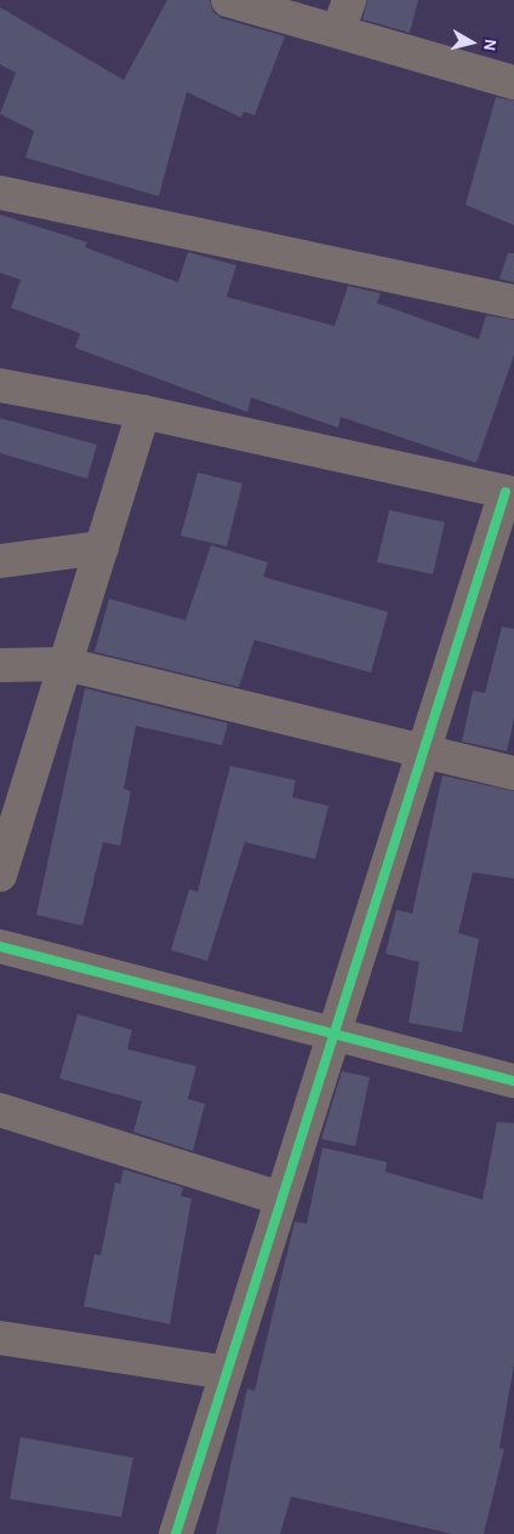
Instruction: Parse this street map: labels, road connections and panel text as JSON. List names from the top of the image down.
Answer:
{
  "north": "right"
}
